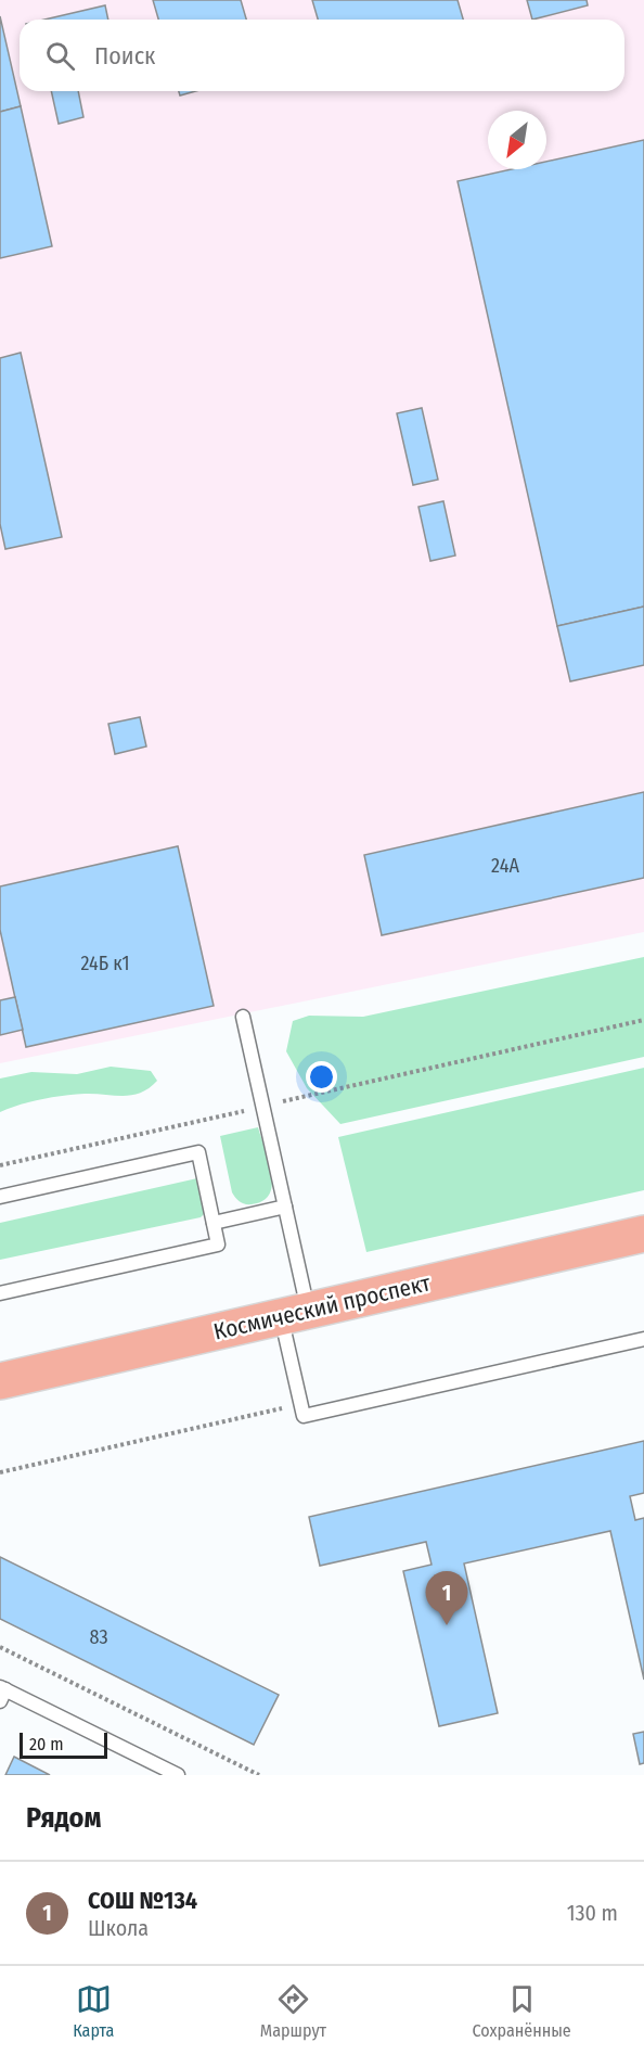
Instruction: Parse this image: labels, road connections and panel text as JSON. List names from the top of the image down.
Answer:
{
  "streets": {
    "main road": ["Космический проспект"]
  },
  "house_numbers": ["24А", "24Б к1", "83"],
  "scale_bar": "20 m",
  "north": "bottom left",
  "page": {
    "search": "Поиск",
    "pins": "1",
    "scale": "20 m",
    "heading": "Рядом",
    "list": [
      {
        "mark": "1",
        "name": "СОШ №134",
        "note": "Школа",
        "value": "130 m"
      }
    ],
    "nav": ["Карта", "Маршрут", "Сохранённые"]
  }
}
